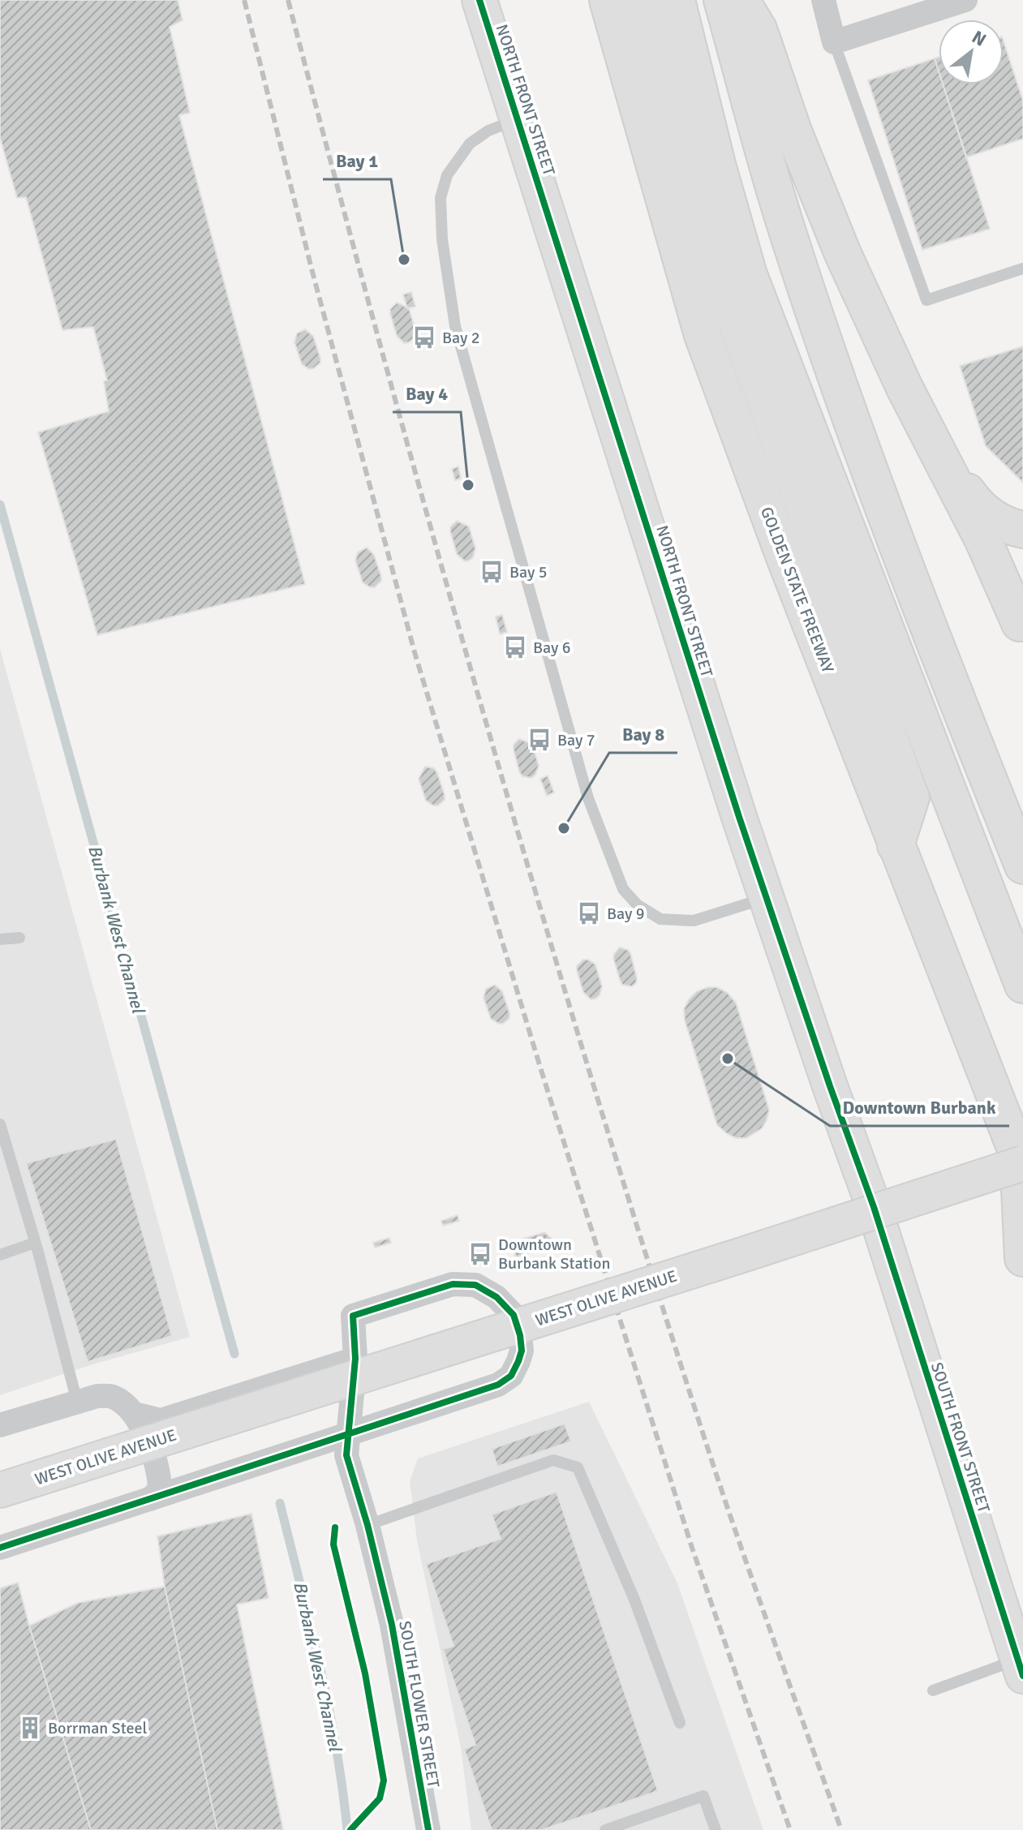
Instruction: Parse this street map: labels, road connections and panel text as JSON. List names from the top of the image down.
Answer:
{
  "streets": {
    "highway": ["GOLDEN STATE FREEWAY"],
    "main road": ["NORTH FRONT STREET", "WEST OLIVE AVENUE", "SOUTH FRONT STREET"],
    "street": ["SOUTH FLOWER STREET"]
  },
  "crossings": [
    ["NORTH FRONT STREET", "WEST OLIVE AVENUE"],
    ["NORTH FRONT STREET", "SOUTH FRONT STREET"],
    ["GOLDEN STATE FREEWAY", "WEST OLIVE AVENUE"],
    ["WEST OLIVE AVENUE", "SOUTH FRONT STREET"]
  ],
  "water": ["Burbank West Channel"],
  "places": {
    "other": [
      "Bay 1",
      "Bay 4",
      "Bay 8",
      "Downtown Burbank"
    ],
    "bus stop": [
      "Bay 2",
      "Bay 5",
      "Bay 6",
      "Bay 7",
      "Bay 9",
      "Downtown Burbank Station"
    ],
    "building": ["Borrman Steel"]
  },
  "north": "top right"
}
